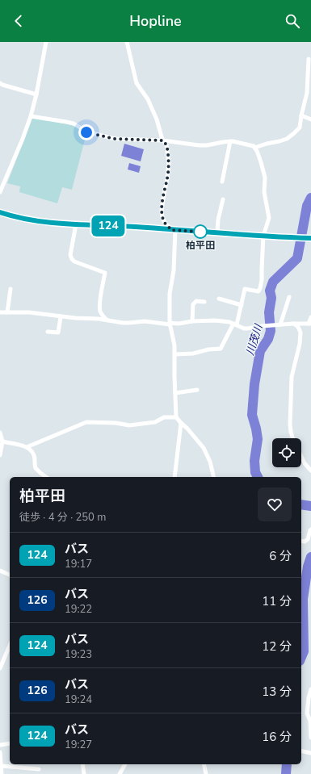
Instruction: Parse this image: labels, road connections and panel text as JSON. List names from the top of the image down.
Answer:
{
  "water": ["川茂川"],
  "places": ["柏平田"],
  "lines": ["bus line 124"],
  "page": {
    "header": "Hopline",
    "on_map": "124",
    "heading": ["柏平田", "徒歩 · 4 分 · 250 m"],
    "list": [
      {
        "mark": "124",
        "name": "バス",
        "note": "19:17",
        "value": "6 分"
      },
      {
        "mark": "126",
        "name": "バス",
        "note": "19:22",
        "value": "11 分"
      },
      {
        "mark": "124",
        "name": "バス",
        "note": "19:23",
        "value": "12 分"
      },
      {
        "mark": "126",
        "name": "バス",
        "note": "19:24",
        "value": "13 分"
      },
      {
        "mark": "124",
        "name": "バス",
        "note": "19:27",
        "value": "16 分"
      }
    ]
  }
}
